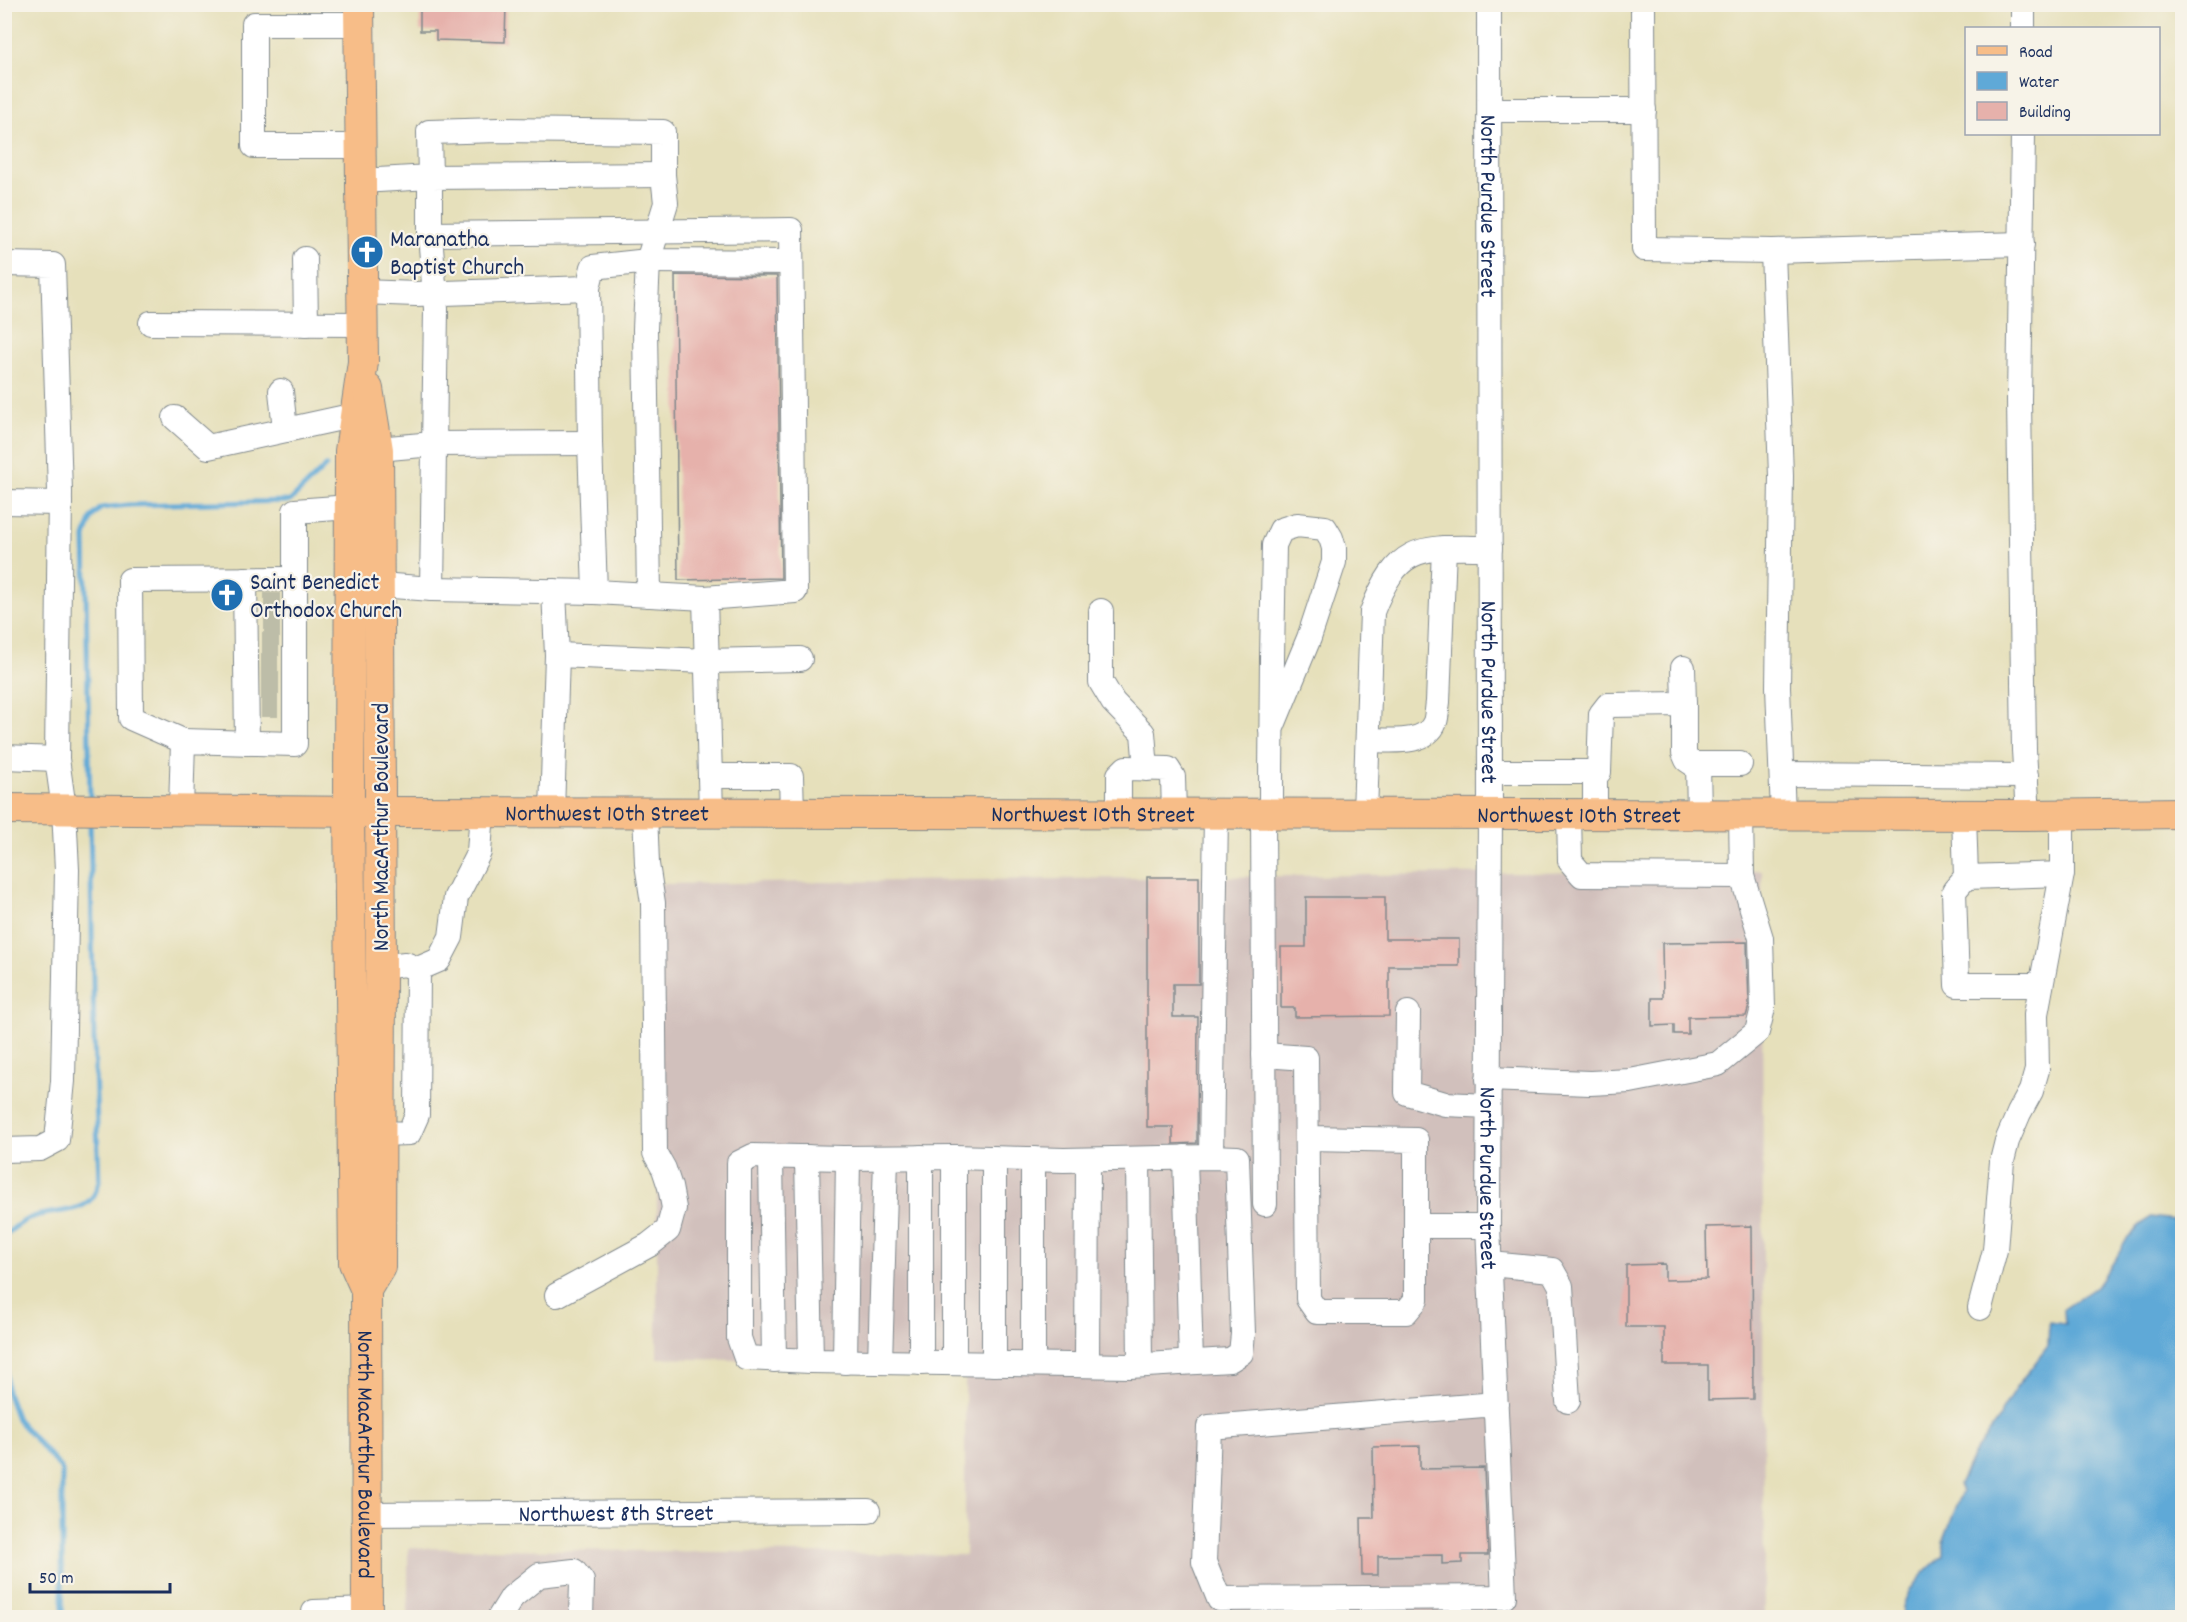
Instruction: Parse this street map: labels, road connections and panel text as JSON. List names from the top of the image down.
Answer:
{
  "streets": {
    "main road": ["Northwest 10th Street", "North MacArthur Boulevard"],
    "street": ["North Purdue Street", "Northwest 8th Street"]
  },
  "crossings": [
    ["North Purdue Street", "Northwest 10th Street"],
    ["Northwest 10th Street", "North MacArthur Boulevard"],
    ["North MacArthur Boulevard", "Northwest 8th Street"]
  ],
  "places": {
    "church": ["Maranatha Baptist Church", "Saint Benedict Orthodox Church"]
  },
  "legend": ["Road", "Water", "Building"],
  "scale_bar": "50 m"
}
